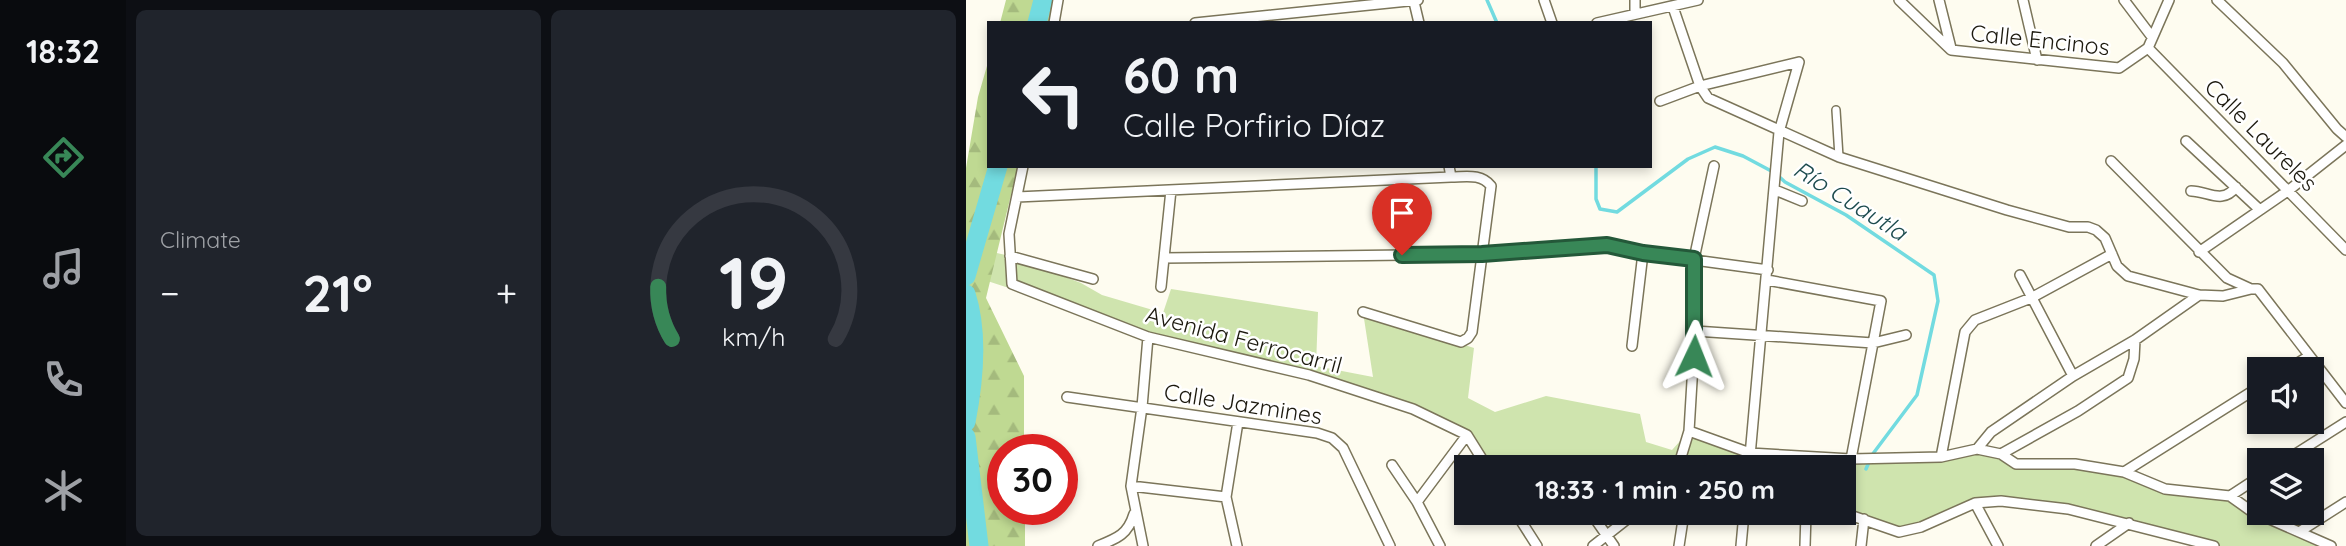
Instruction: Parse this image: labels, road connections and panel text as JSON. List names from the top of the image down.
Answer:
{
  "streets": {
    "street": [
      "Calle Encinos",
      "Calle Laureles",
      "Avenida Ferrocarril",
      "Calle Jazmines"
    ]
  },
  "crossings": [
    ["Calle Encinos", "Calle Laureles"]
  ],
  "water": ["Río Cuautla"],
  "page": {
    "tabs": "18:32",
    "tile": "Climate",
    "turn": ["60 m", "Calle Porfirio Díaz"],
    "heat": ["−", "21°", "+"],
    "limit": "30",
    "trip": "18:33 · 1 min · 250 m",
    "gauge": ["19", "km/h"]
  }
}
